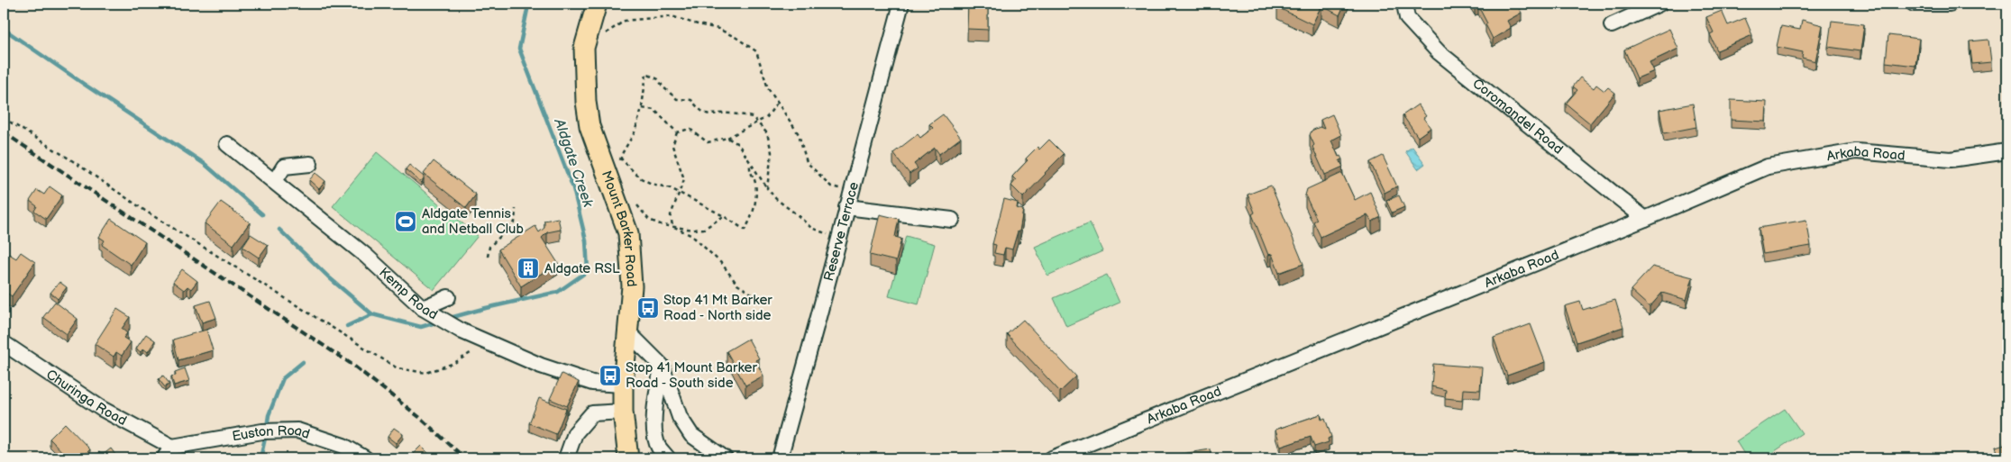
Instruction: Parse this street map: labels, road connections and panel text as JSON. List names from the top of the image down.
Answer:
{
  "streets": {
    "main road": ["Mount Barker Road"],
    "street": [
      "Coromandel Road",
      "Arkaba Road",
      "Reserve Terrace",
      "Kemp Road",
      "Churinga Road",
      "Euston Road"
    ]
  },
  "crossings": [
    ["Coromandel Road", "Arkaba Road"],
    ["Mount Barker Road", "Kemp Road"],
    ["Churinga Road", "Euston Road"]
  ],
  "water": ["Aldgate Creek"],
  "places": {
    "sports": ["Aldgate Tennis and Netball Club"],
    "building": ["Aldgate RSL"],
    "bus stop": ["Stop 41 Mt Barker Road - North side", "Stop 41 Mount Barker Road - South side"]
  }
}
